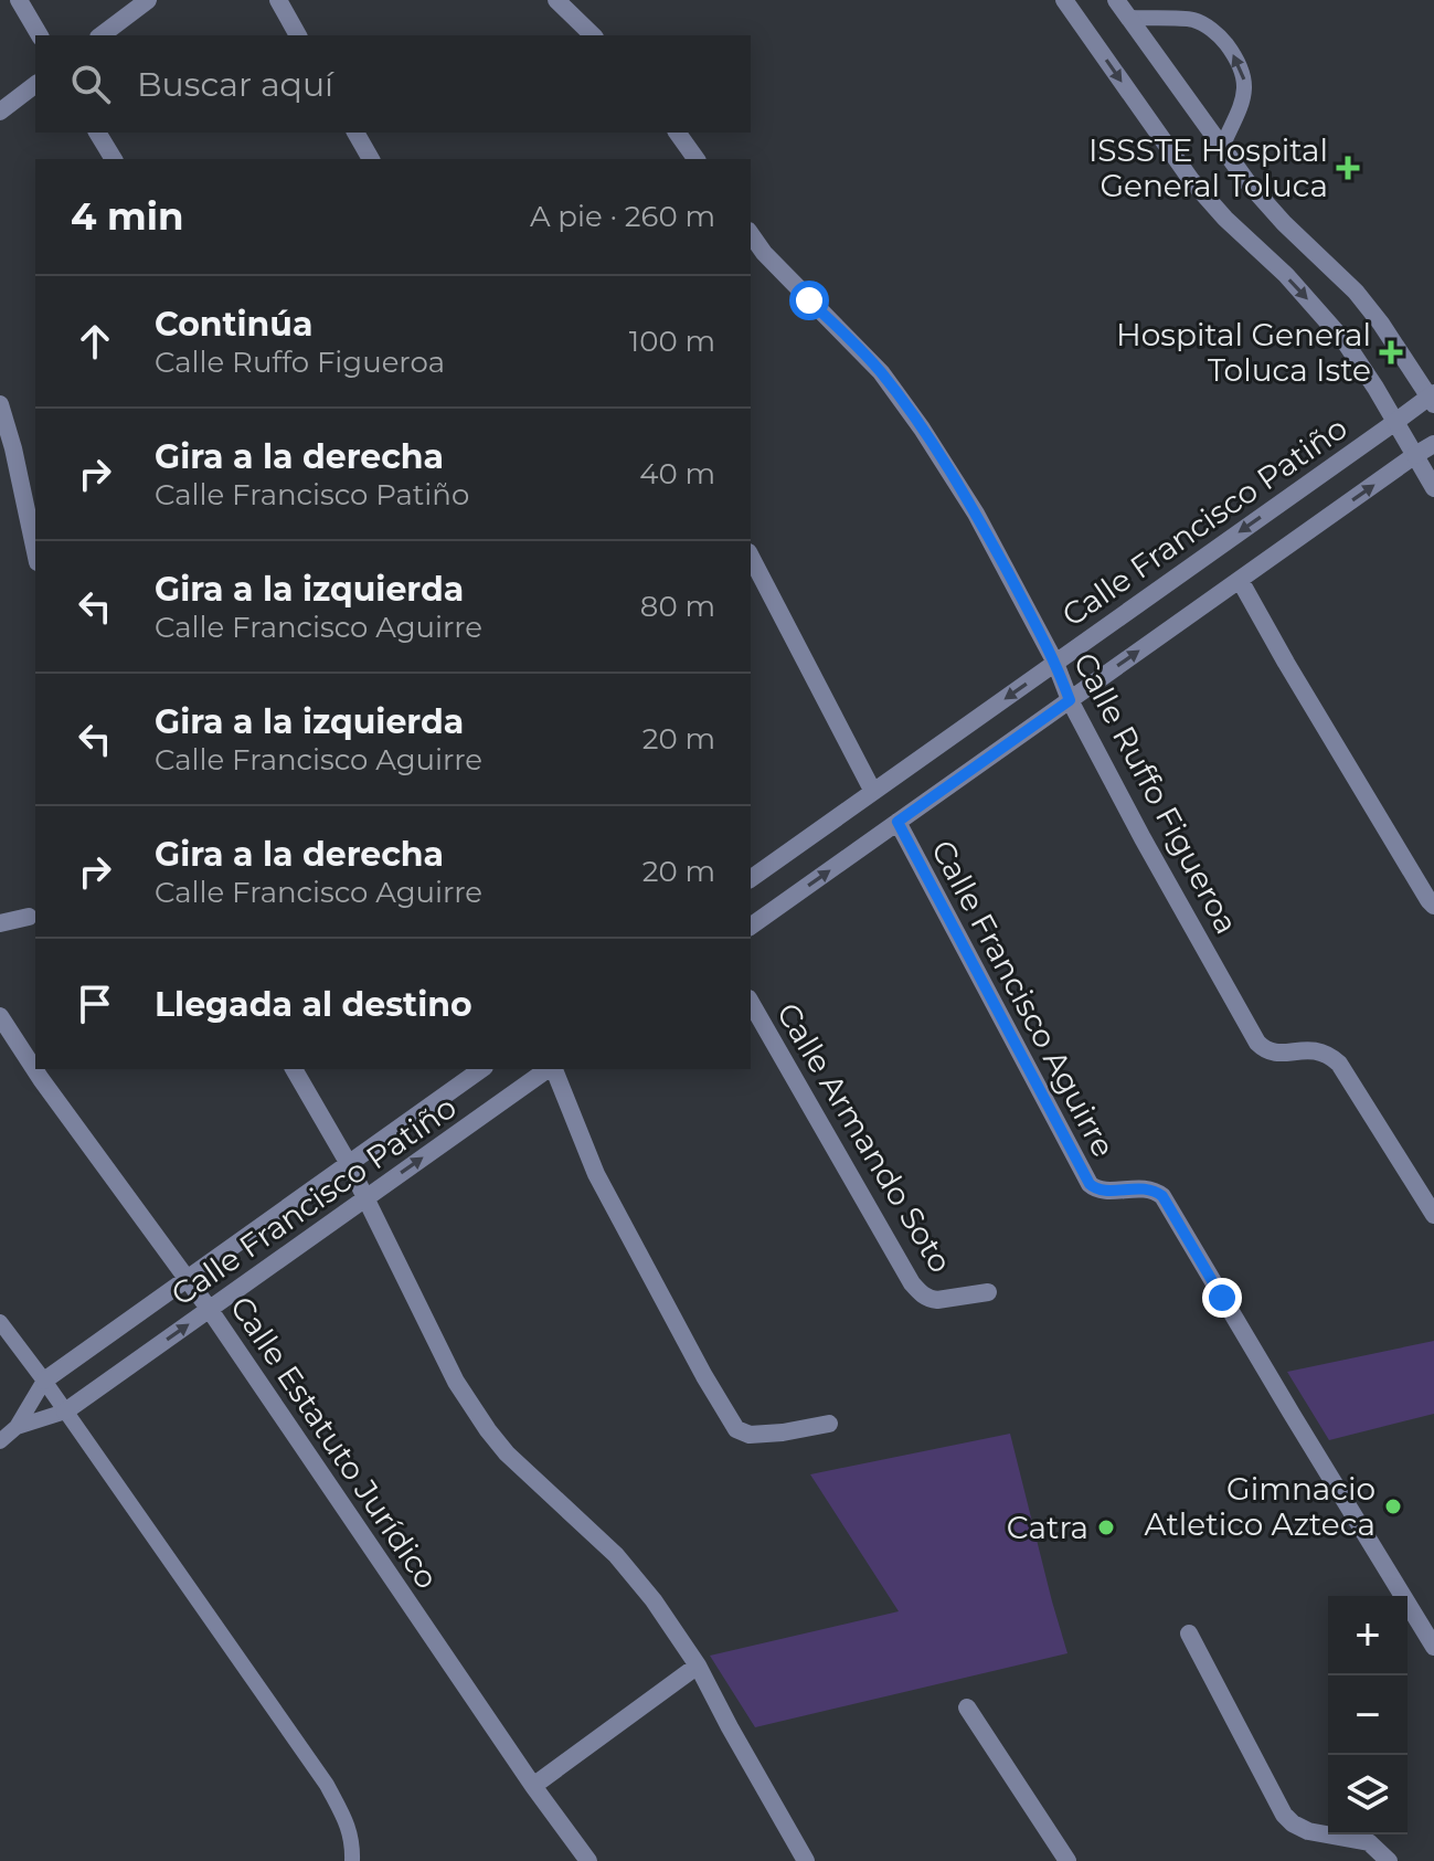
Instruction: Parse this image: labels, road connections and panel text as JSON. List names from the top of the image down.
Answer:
{
  "streets": {
    "street": [
      "Calle Francisco Patiño",
      "Calle Ruffo Figueroa",
      "Calle Francisco Aguirre",
      "Calle Armando Soto",
      "Calle Estatuto Jurídico"
    ]
  },
  "crossings": [
    ["Calle Francisco Patiño", "Calle Ruffo Figueroa"],
    ["Calle Francisco Patiño", "Calle Estatuto Jurídico"]
  ],
  "places": {
    "health": ["ISSSTE Hospital General Toluca", "Hospital General Toluca Iste"],
    "other": ["Gimnacio Atletico Azteca", "Catra"]
  },
  "page": {
    "search": "Buscar aquí",
    "heading": ["4 min", "A pie · 260 m"],
    "list": [
      ["Continúa", "Calle Ruffo Figueroa", "100 m"],
      ["Gira a la derecha", "Calle Francisco Patiño", "40 m"],
      ["Gira a la izquierda", "Calle Francisco Aguirre", "80 m"],
      ["Gira a la izquierda", "Calle Francisco Aguirre", "20 m"],
      ["Gira a la derecha", "Calle Francisco Aguirre", "20 m"],
      "Llegada al destino"
    ],
    "map_buttons": ["+", "−"]
  }
}
